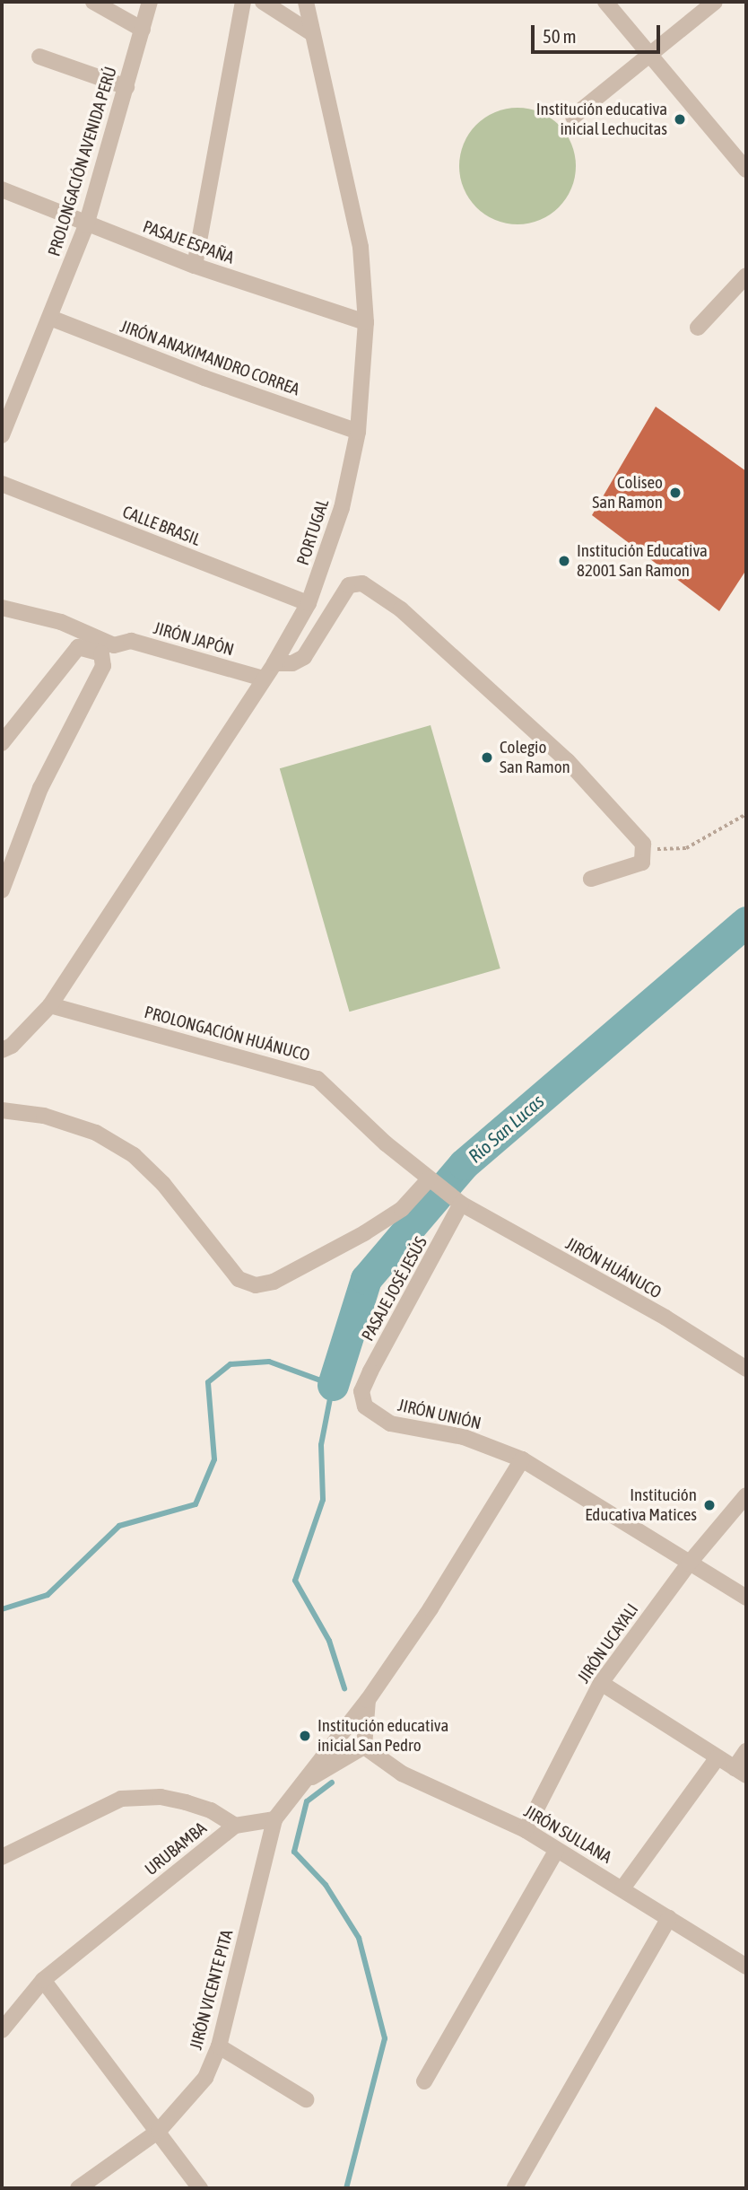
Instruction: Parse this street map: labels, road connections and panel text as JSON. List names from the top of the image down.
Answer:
{
  "streets": {
    "street": [
      "PROLONGACIÓN AVENIDA PERÚ",
      "PASAJE ESPAÑA",
      "JIRÓN ANAXIMANDRO CORREA",
      "CALLE BRASIL",
      "PORTUGAL",
      "JIRÓN JAPÓN",
      "PROLONGACIÓN HUÁNUCO",
      "JIRÓN HUÁNUCO",
      "PASAJE JOSÉ JESÚS",
      "JIRÓN UNIÓN",
      "JIRÓN UCAYALI",
      "JIRÓN SULLANA",
      "URUBAMBA",
      "JIRÓN VICENTE PITA"
    ]
  },
  "crossings": [
    ["PROLONGACIÓN AVENIDA PERÚ", "PASAJE ESPAÑA"],
    ["PROLONGACIÓN AVENIDA PERÚ", "JIRÓN ANAXIMANDRO CORREA"],
    ["PASAJE ESPAÑA", "PORTUGAL"],
    ["JIRÓN ANAXIMANDRO CORREA", "PORTUGAL"],
    ["CALLE BRASIL", "PORTUGAL"],
    ["PORTUGAL", "JIRÓN JAPÓN"],
    ["PORTUGAL", "PROLONGACIÓN HUÁNUCO"],
    ["PROLONGACIÓN HUÁNUCO", "JIRÓN HUÁNUCO"],
    ["PROLONGACIÓN HUÁNUCO", "PASAJE JOSÉ JESÚS"],
    ["JIRÓN HUÁNUCO", "PASAJE JOSÉ JESÚS"],
    ["PASAJE JOSÉ JESÚS", "JIRÓN UNIÓN"],
    ["JIRÓN UNIÓN", "JIRÓN UCAYALI"],
    ["JIRÓN UCAYALI", "JIRÓN SULLANA"],
    ["URUBAMBA", "JIRÓN VICENTE PITA"]
  ],
  "water": ["Río San Lucas"],
  "places": [
    "Institución educativa inicial Lechucitas",
    "Coliseo San Ramon",
    "Institución Educativa 82001 San Ramon",
    "Colegio San Ramon",
    "Institución Educativa Matices",
    "Institución educativa inicial San Pedro"
  ],
  "scale_bar": "50 m"
}
